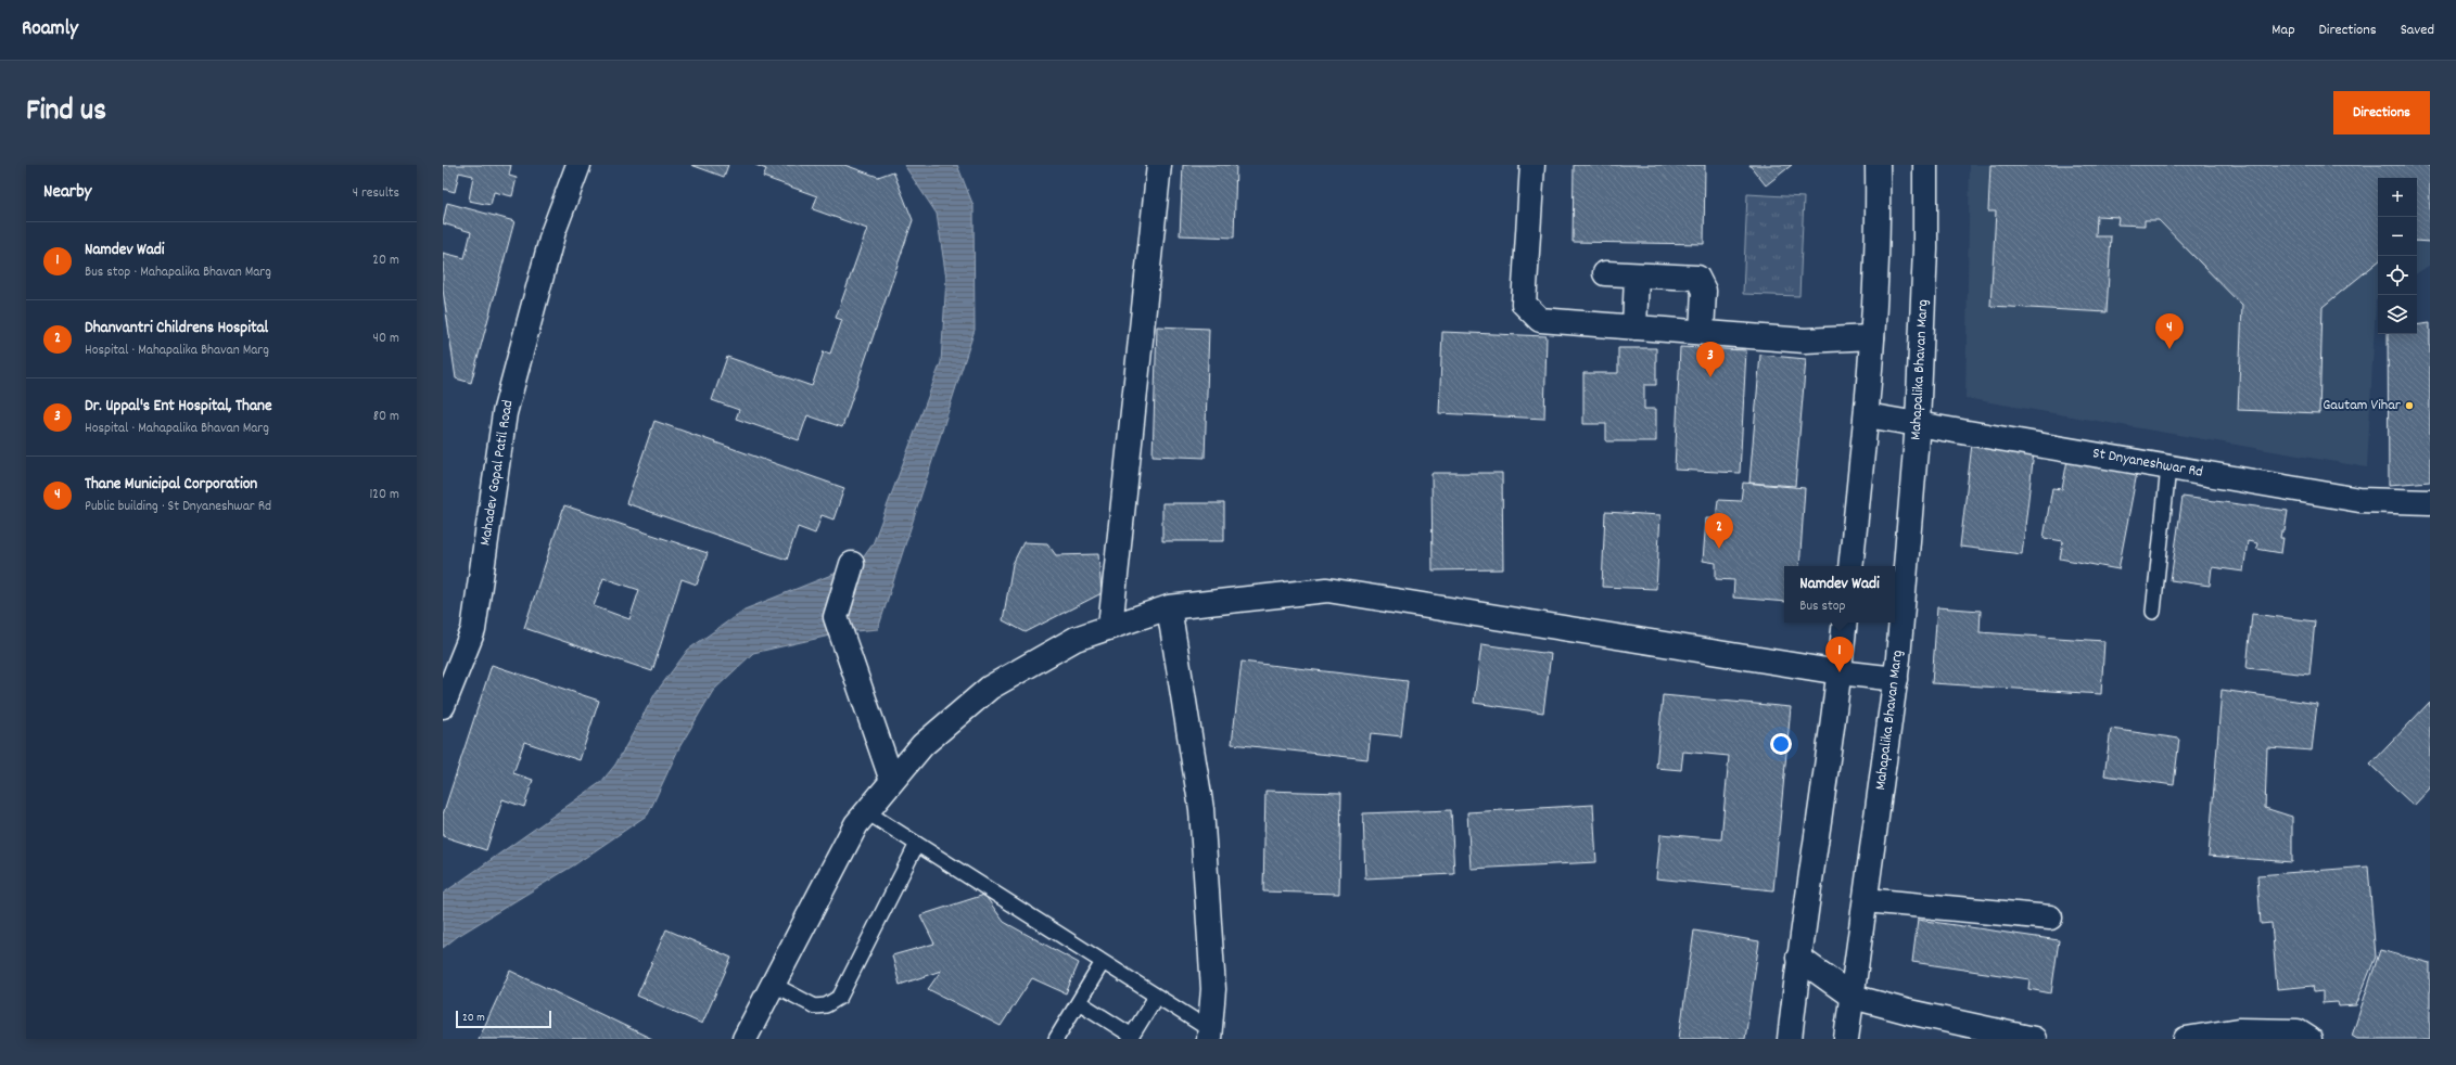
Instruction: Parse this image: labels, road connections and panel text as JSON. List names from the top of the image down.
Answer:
{
  "streets": {
    "street": ["Mahapalika Bhavan Marg", "St Dnyaneshwar Rd", "Mahadev Gopal Patil Road"]
  },
  "crossings": [
    ["Mahapalika Bhavan Marg", "St Dnyaneshwar Rd"]
  ],
  "places": ["Gautam Vihar"],
  "scale_bar": "20 m",
  "page": {
    "header": "Roamly",
    "nav": ["Map", "Directions", "Saved"],
    "title": "Find us",
    "buttons": "Directions",
    "heading": ["Nearby", "4 results"],
    "map_buttons": ["+", "−"],
    "list": [
      {
        "mark": "1",
        "name": "Namdev Wadi",
        "note": "Bus stop · Mahapalika Bhavan Marg",
        "value": "20 m"
      },
      {
        "mark": "2",
        "name": "Dhanvantri Childrens Hospital",
        "note": "Hospital · Mahapalika Bhavan Marg",
        "value": "40 m"
      },
      {
        "mark": "3",
        "name": "Dr. Uppal's Ent Hospital, Thane",
        "note": "Hospital · Mahapalika Bhavan Marg",
        "value": "80 m"
      },
      {
        "mark": "4",
        "name": "Thane Municipal Corporation",
        "note": "Public building · St Dnyaneshwar Rd",
        "value": "120 m"
      }
    ],
    "pins": [
      "4",
      "3",
      "2",
      "1"
    ],
    "popup": ["Namdev Wadi", "Bus stop"],
    "scale": "20 m"
  }
}
